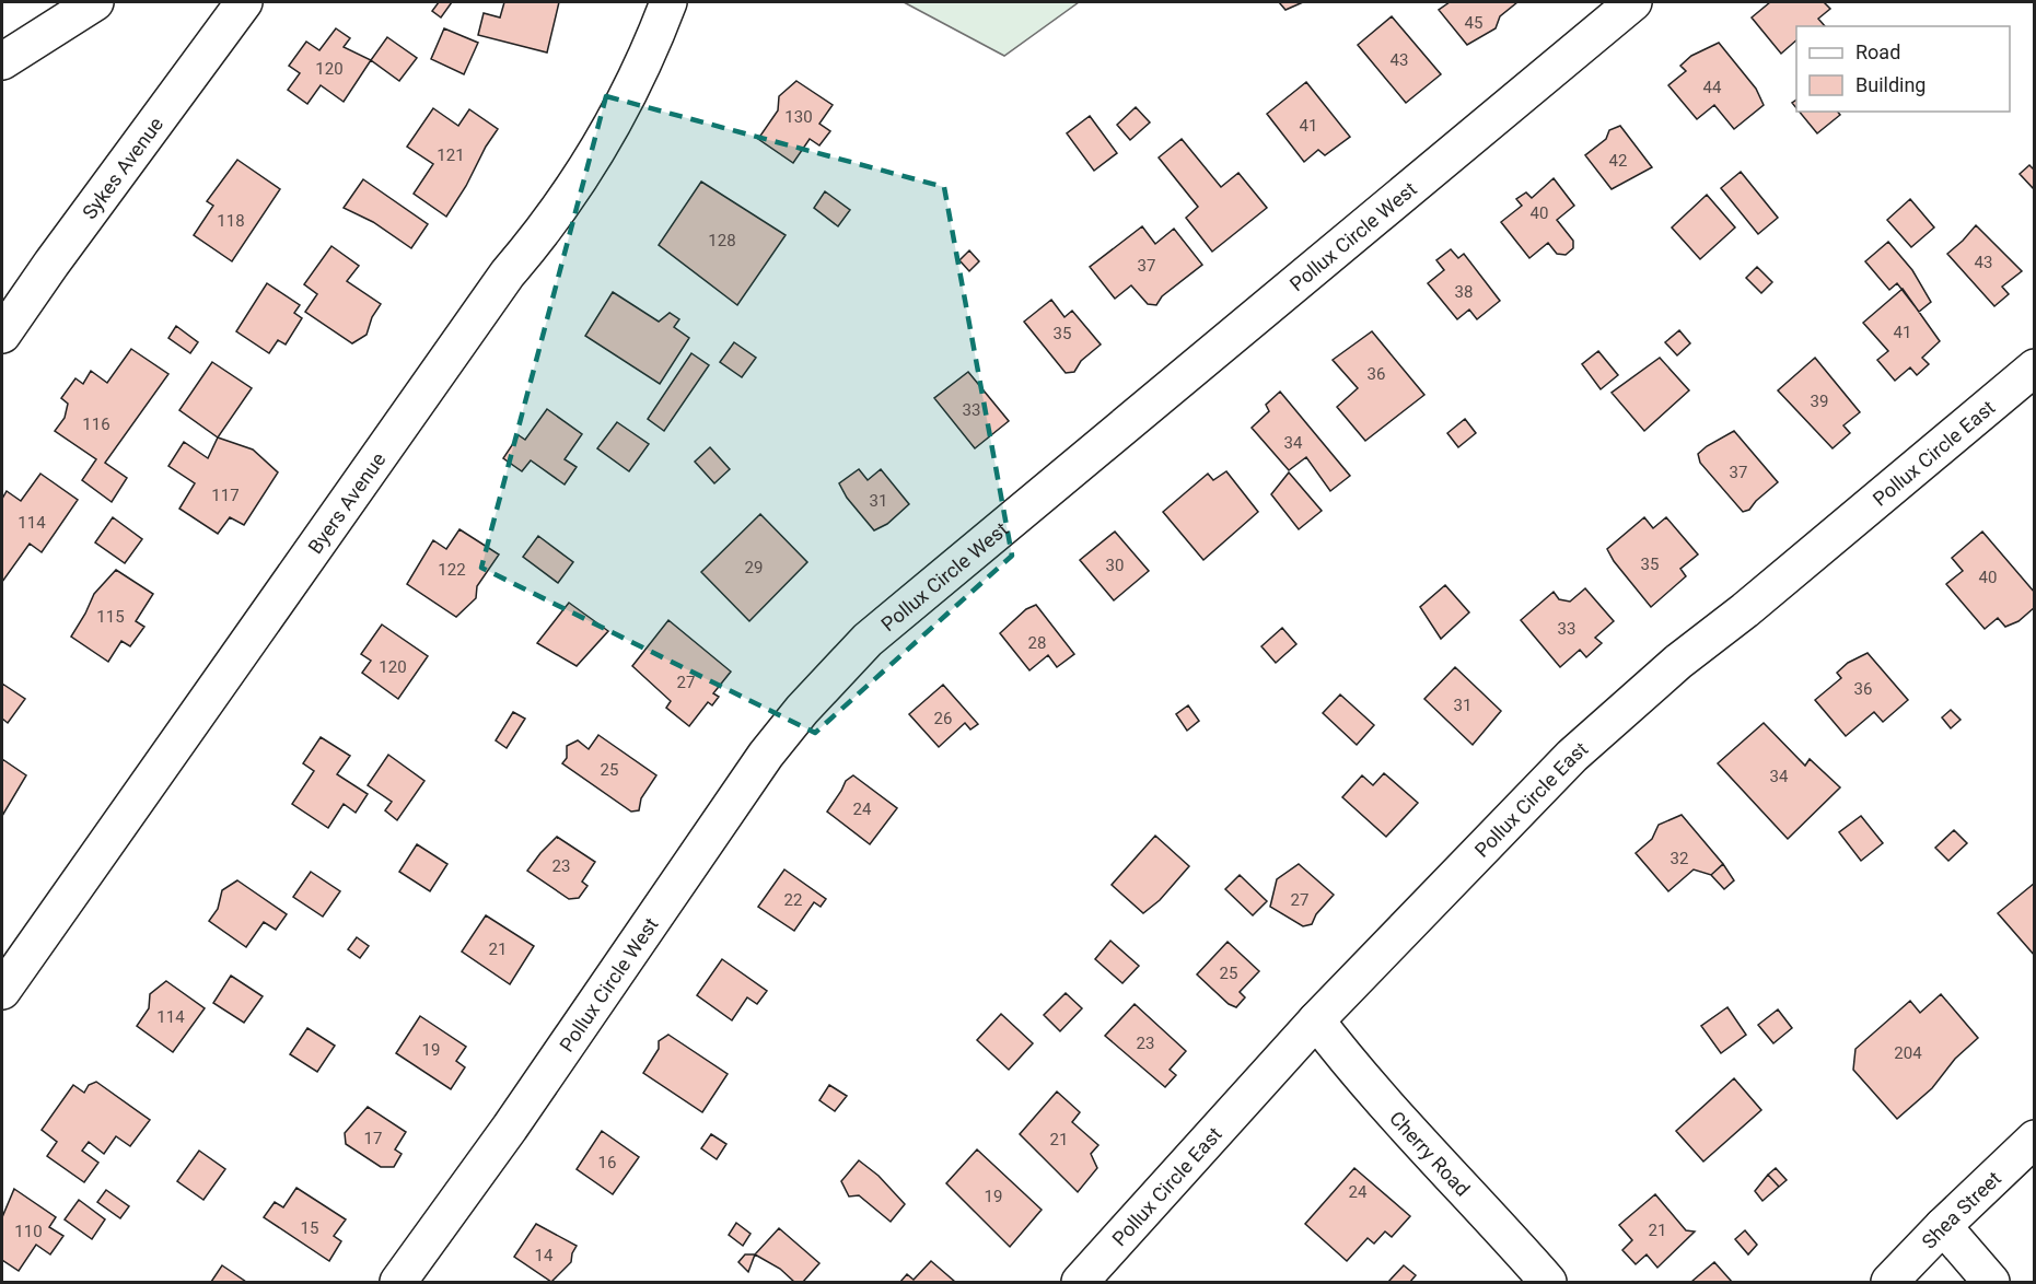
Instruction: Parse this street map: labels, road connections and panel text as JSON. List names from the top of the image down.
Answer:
{
  "streets": {
    "street": [
      "Sykes Avenue",
      "Pollux Circle West",
      "Pollux Circle East",
      "Byers Avenue",
      "Cherry Road",
      "Shea Street"
    ]
  },
  "crossings": [
    ["Pollux Circle East", "Cherry Road"]
  ],
  "house_numbers": [
    "45",
    "43",
    "120",
    "44",
    "130",
    "41",
    "121",
    "42",
    "40",
    "118",
    "128",
    "43",
    "37",
    "38",
    "41",
    "35",
    "36",
    "39",
    "33",
    "116",
    "34",
    "37",
    "117",
    "31",
    "114",
    "35",
    "30",
    "29",
    "122",
    "40",
    "115",
    "33",
    "28",
    "120",
    "27",
    "36",
    "31",
    "26",
    "25",
    "34",
    "24",
    "32",
    "23",
    "22",
    "27",
    "21",
    "25",
    "114",
    "23",
    "19",
    "204",
    "17",
    "21",
    "16",
    "24",
    "19",
    "15",
    "21",
    "110",
    "14"
  ],
  "legend": ["Road", "Building"]
}
